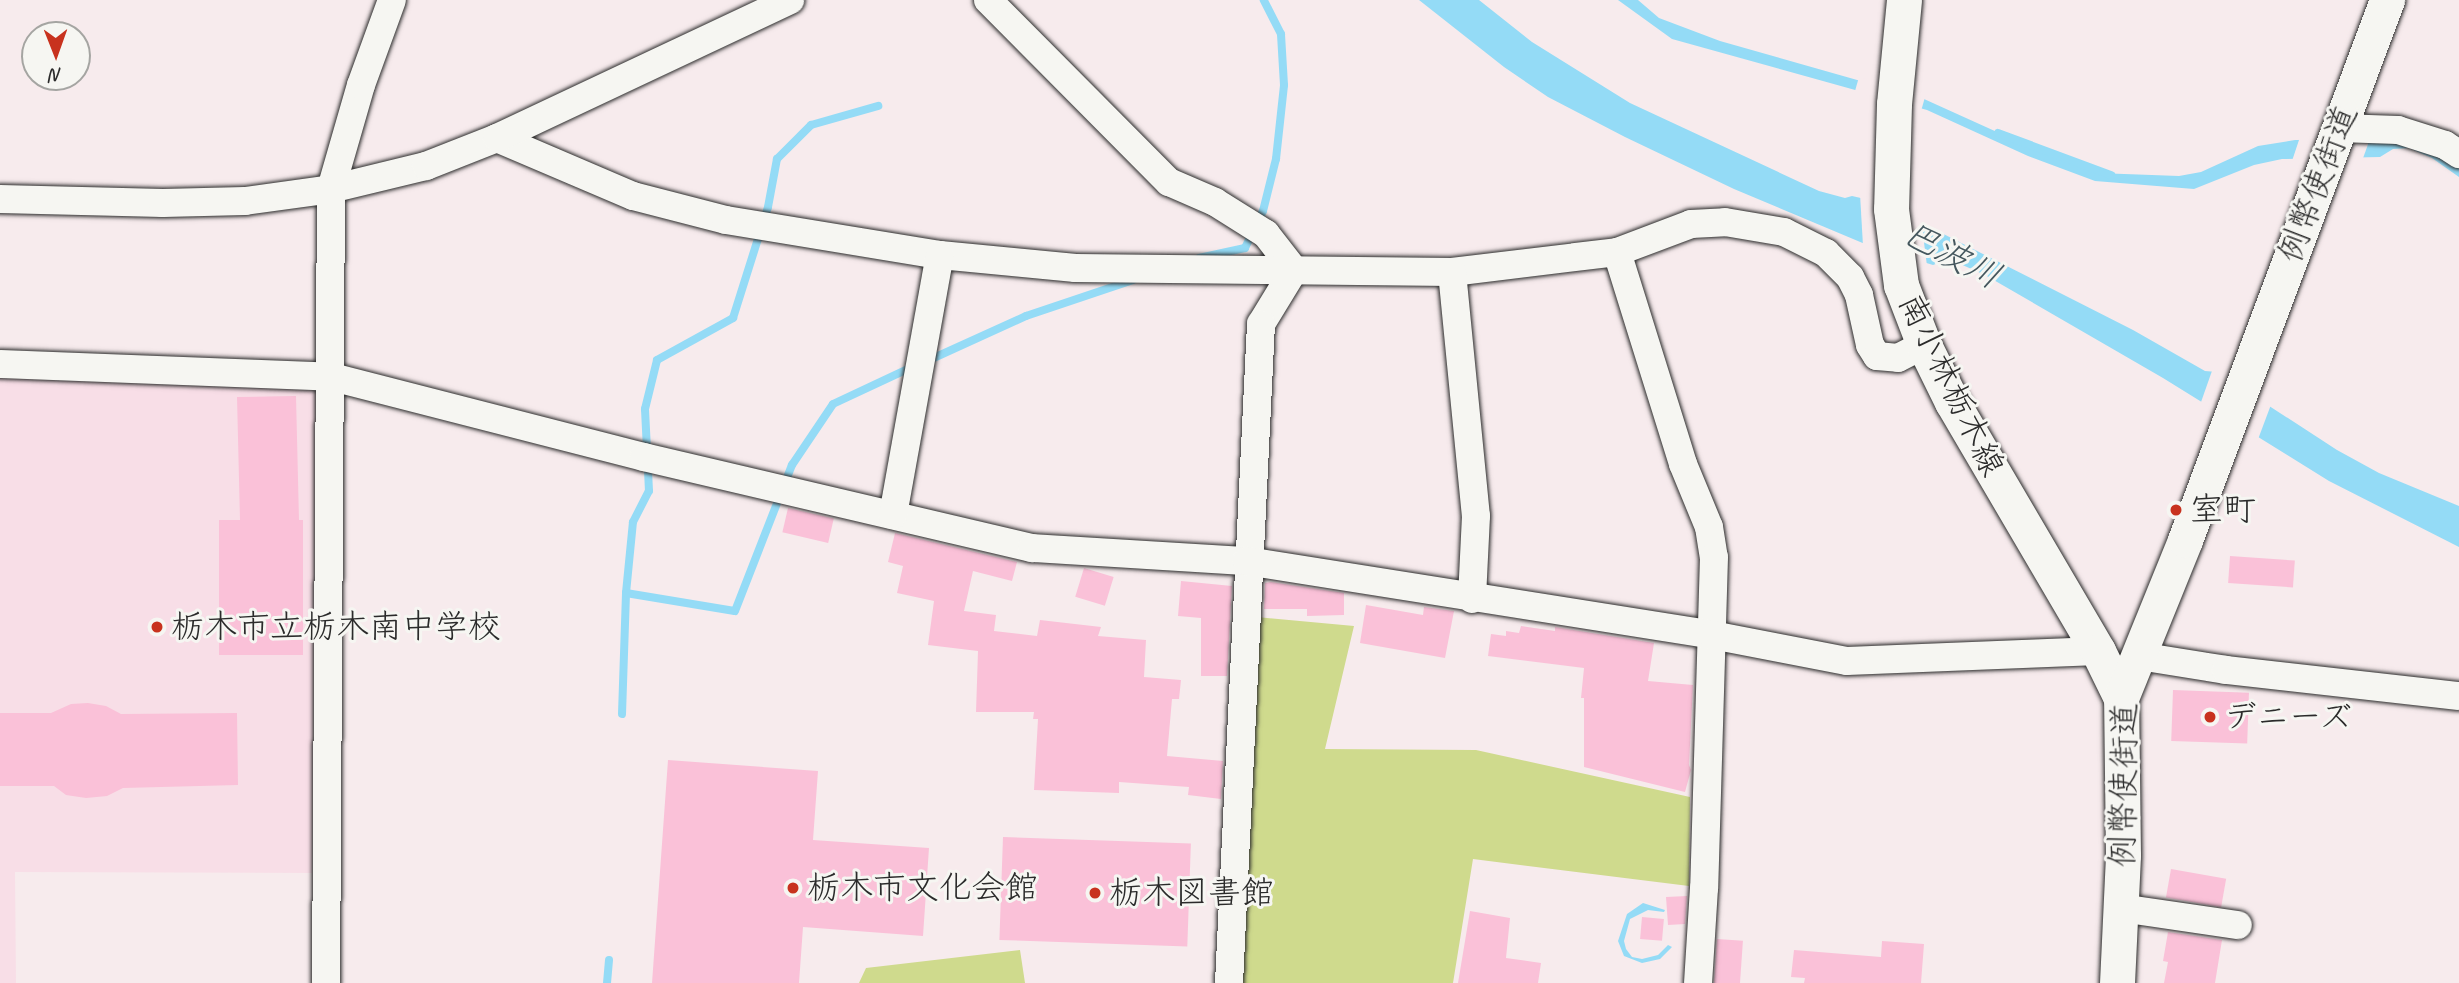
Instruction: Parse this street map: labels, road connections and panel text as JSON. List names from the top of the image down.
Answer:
{
  "streets": {
    "main road": ["例幣使街道", "南小林栃木線"]
  },
  "crossings": [
    ["例幣使街道", "南小林栃木線"]
  ],
  "water": ["巴波川"],
  "places": [
    "室町",
    "栃木市立栃木南中学校",
    "デニーズ",
    "栃木市文化会館",
    "栃木図書館"
  ],
  "north": "bottom"
}
